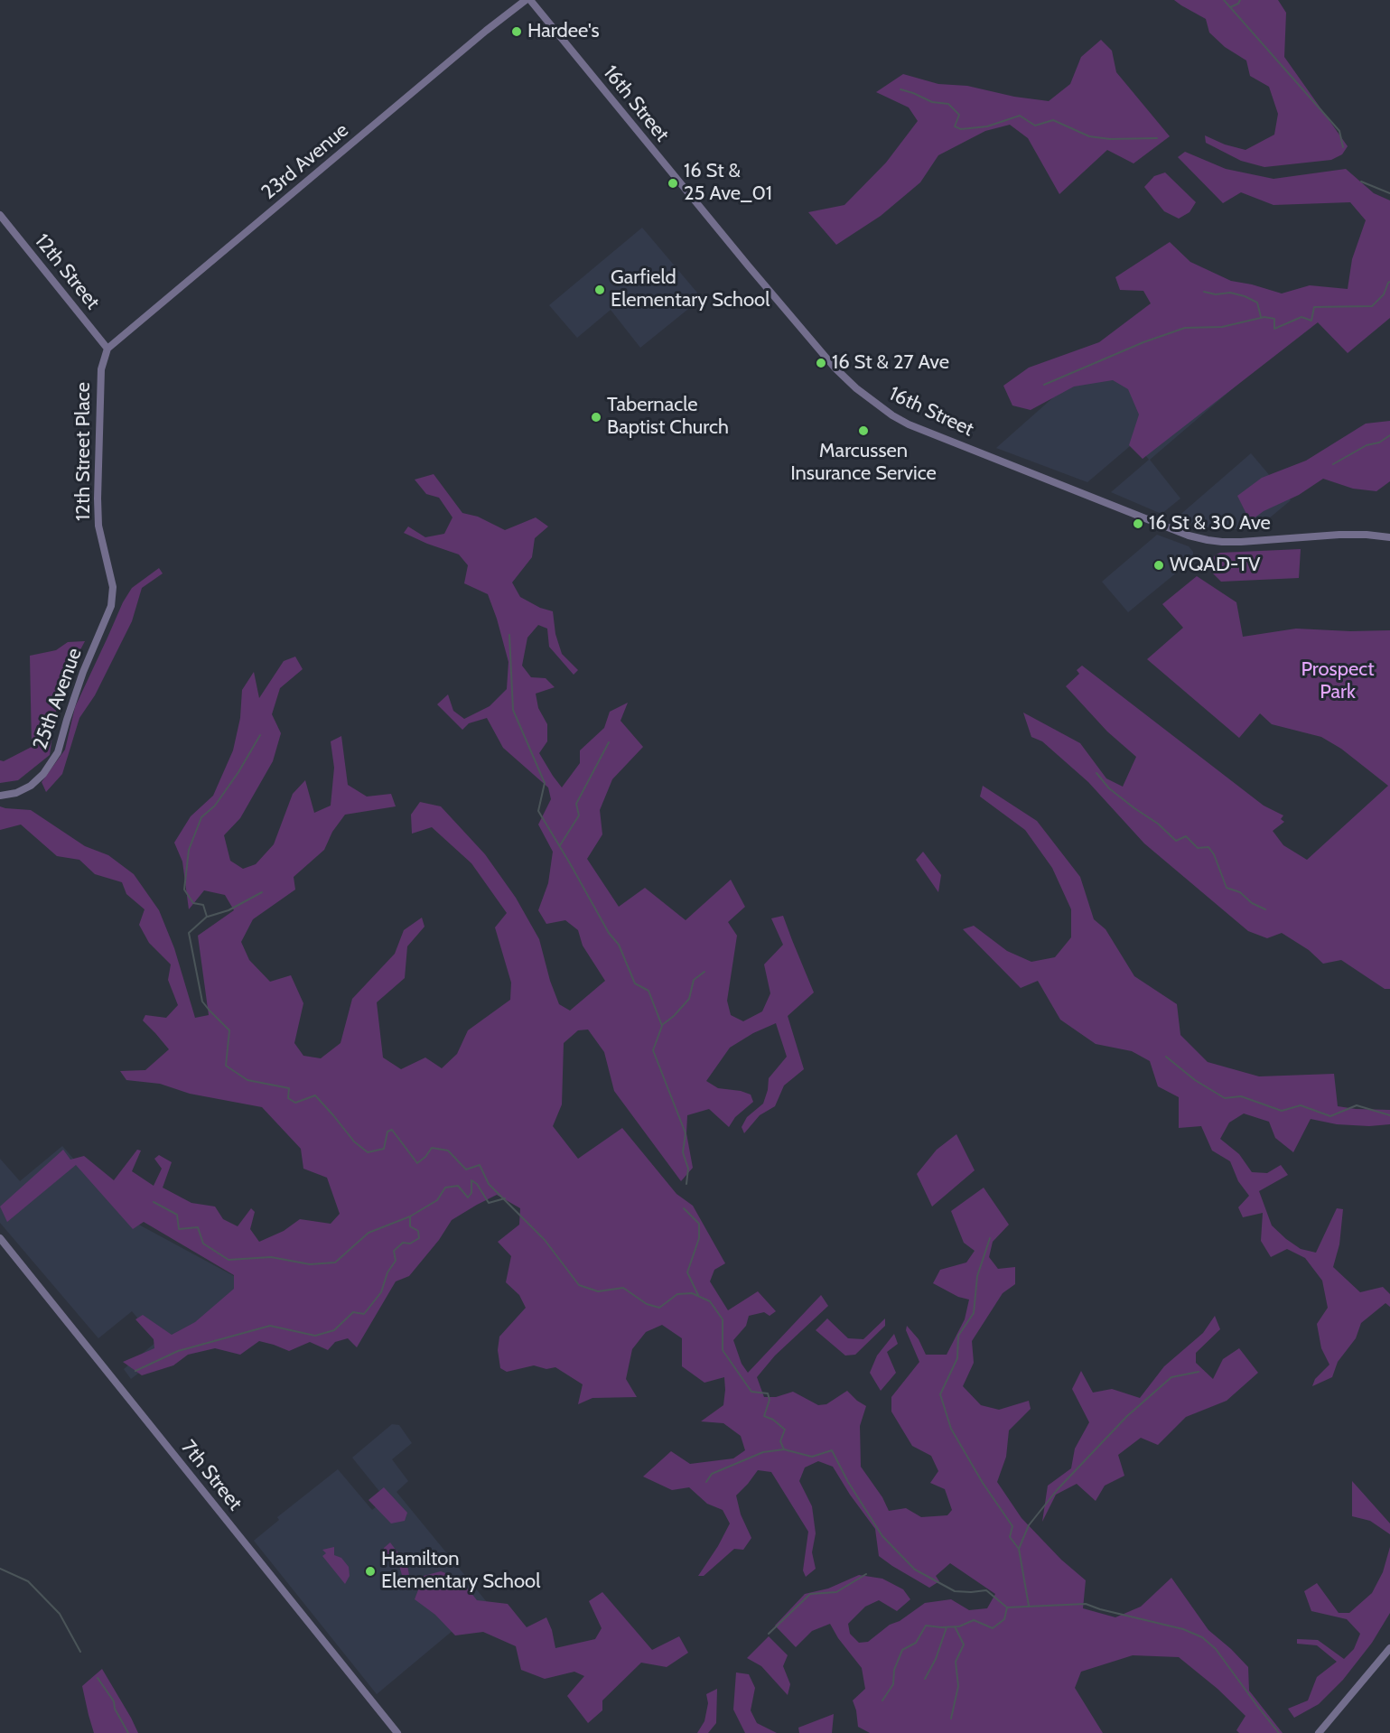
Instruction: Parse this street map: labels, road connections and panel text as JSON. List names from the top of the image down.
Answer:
{
  "streets": {
    "street": [
      "16th Street",
      "23rd Avenue",
      "12th Street",
      "12th Street Place",
      "25th Avenue",
      "7th Street"
    ]
  },
  "crossings": [
    ["23rd Avenue", "12th Street"],
    ["23rd Avenue", "12th Street Place"],
    ["12th Street", "12th Street Place"],
    ["12th Street Place", "25th Avenue"]
  ],
  "parks": ["Prospect Park"],
  "places": [
    "Hardee's",
    "16 St & 25 Ave_01",
    "Garfield Elementary School",
    "16 St & 27 Ave",
    "Tabernacle Baptist Church",
    "Marcussen Insurance Service",
    "16 St & 30 Ave",
    "WQAD-TV",
    "Hamilton Elementary School"
  ]
}
